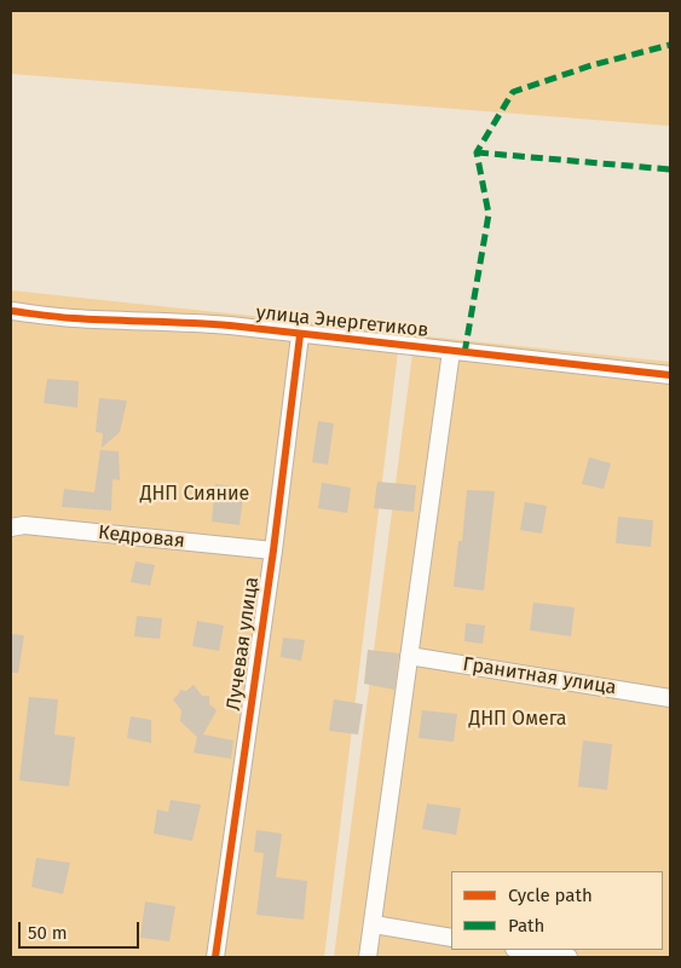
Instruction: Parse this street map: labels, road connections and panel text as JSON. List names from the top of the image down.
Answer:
{
  "streets": {
    "street": [
      "улица Энергетиков",
      "Кедровая",
      "Лучевая улица",
      "Гранитная улица"
    ]
  },
  "crossings": [
    ["улица Энергетиков", "Лучевая улица"],
    ["Кедровая", "Лучевая улица"]
  ],
  "parks": ["ДНП Сияние", "ДНП Омега"],
  "legend": ["Cycle path", "Path"],
  "scale_bar": "50 m"
}
